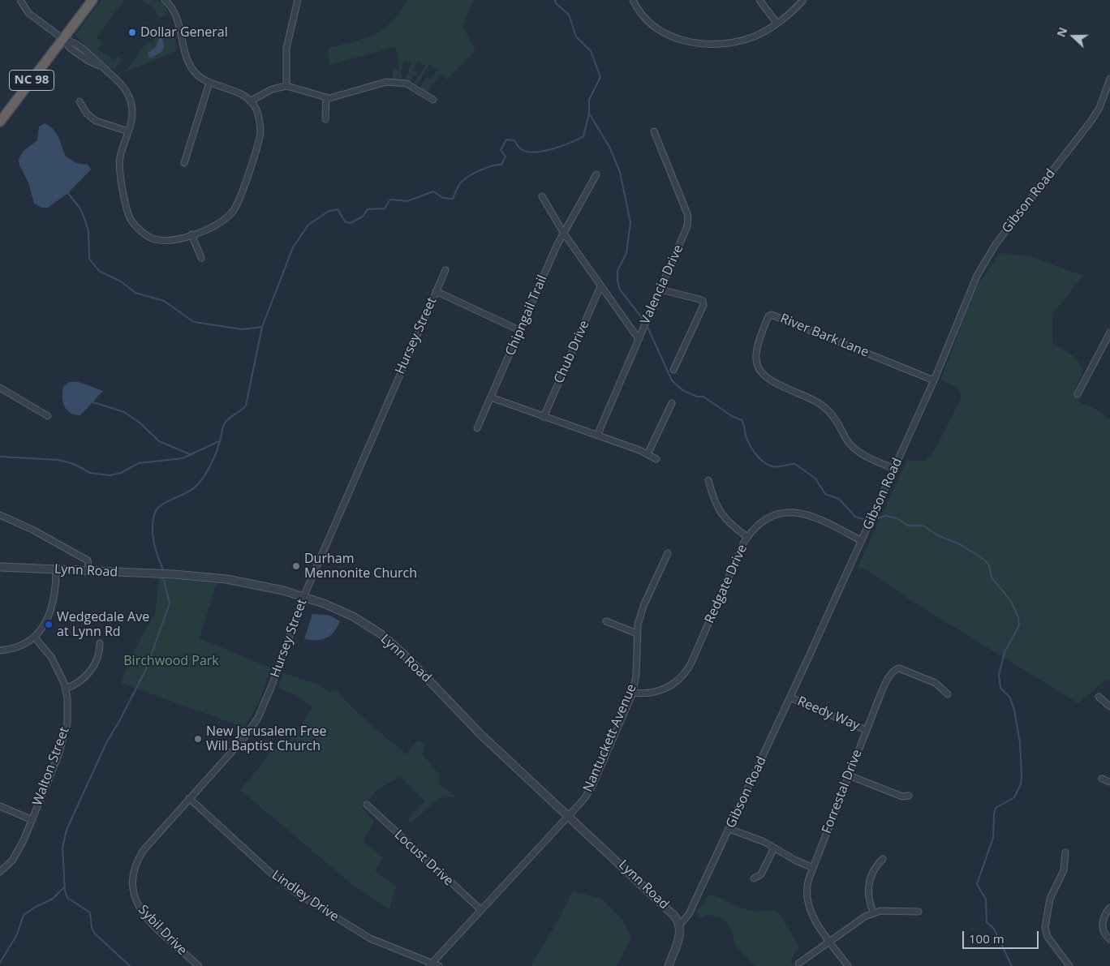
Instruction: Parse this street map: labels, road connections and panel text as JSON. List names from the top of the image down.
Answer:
{
  "streets": {
    "highway": ["NC 98"],
    "street": [
      "Gibson Road",
      "Valencia Drive",
      "Chipngail Trail",
      "Hursey Street",
      "River Bark Lane",
      "Chub Drive",
      "Lynn Road",
      "Redgate Drive",
      "Reedy Way",
      "Nantuckett Avenue",
      "Walton Street",
      "Forrestal Drive",
      "Locust Drive",
      "Lindley Drive",
      "Sybil Drive"
    ]
  },
  "crossings": [
    ["Gibson Road", "River Bark Lane"],
    ["Gibson Road", "Lynn Road"],
    ["Gibson Road", "Redgate Drive"],
    ["Gibson Road", "Reedy Way"],
    ["Hursey Street", "Lynn Road"],
    ["Hursey Street", "Lindley Drive"],
    ["Hursey Street", "Sybil Drive"],
    ["Lynn Road", "Nantuckett Avenue"],
    ["Redgate Drive", "Nantuckett Avenue"],
    ["Reedy Way", "Forrestal Drive"],
    ["Nantuckett Avenue", "Locust Drive"],
    ["Nantuckett Avenue", "Lindley Drive"]
  ],
  "parks": ["Birchwood Park"],
  "places": [
    "Dollar General",
    "Durham Mennonite Church",
    "Wedgedale Ave at Lynn Rd",
    "New Jerusalem Free Will Baptist Church"
  ],
  "scale_bar": "100 m",
  "north": "left"
}
